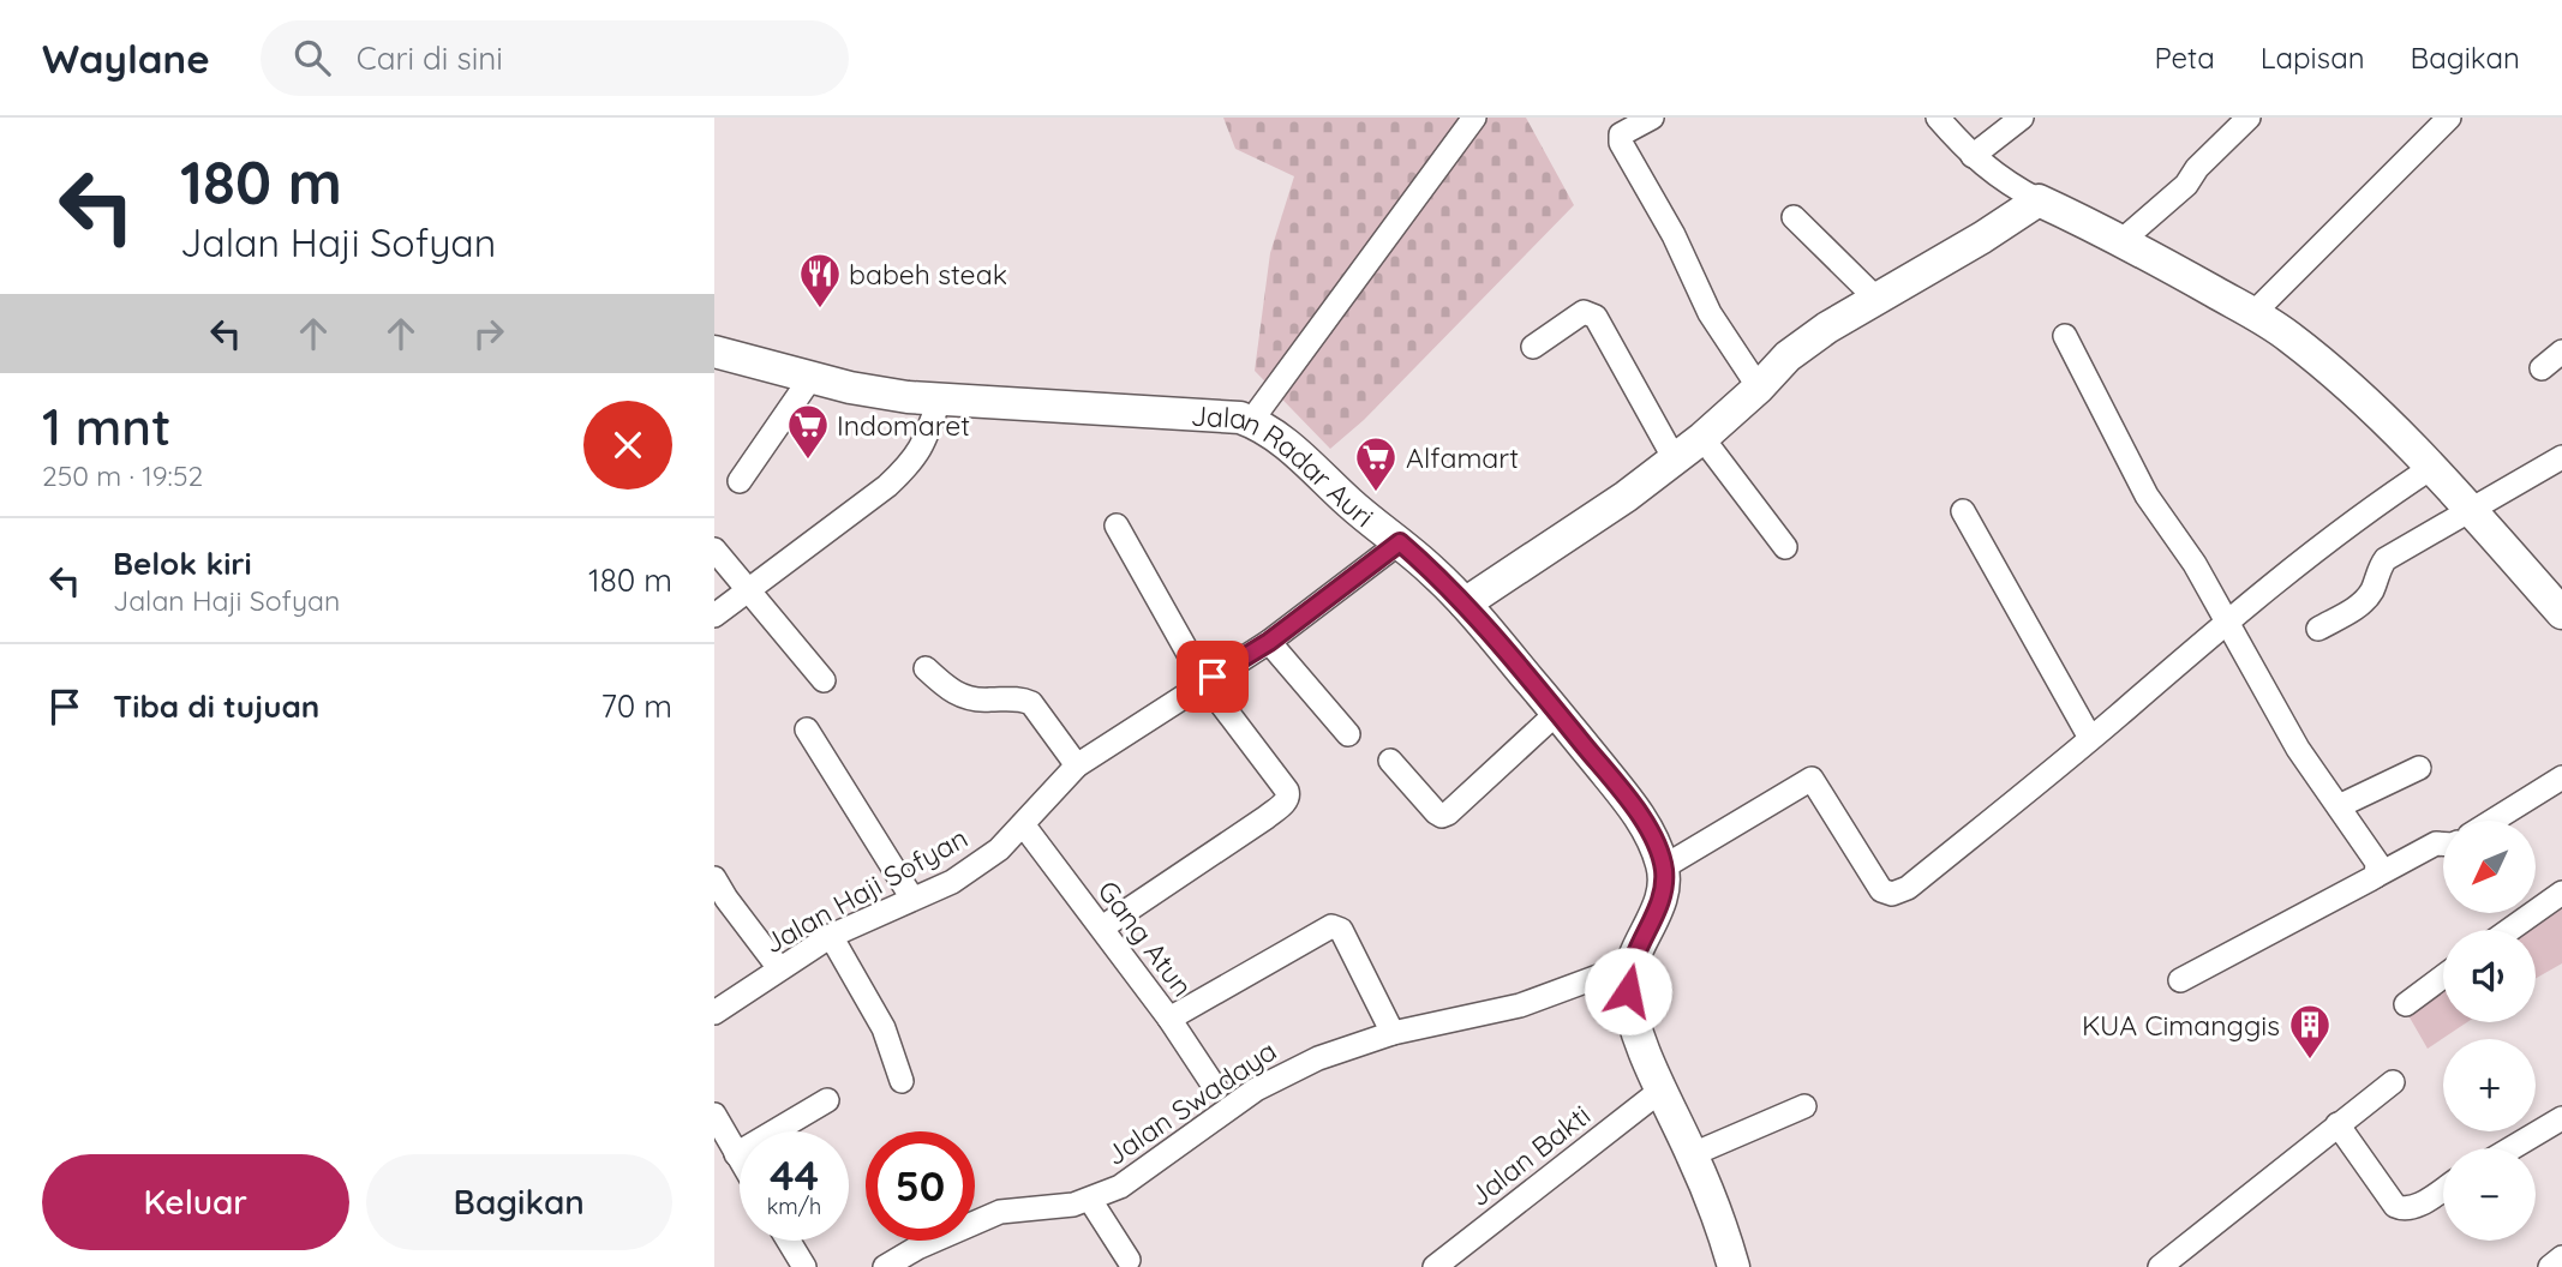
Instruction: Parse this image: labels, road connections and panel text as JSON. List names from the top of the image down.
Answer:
{
  "streets": {
    "main road": ["Jalan Radar Auri"],
    "street": [
      "Jalan Haji Sofyan",
      "Gang Atun",
      "Jalan Swadaya",
      "Jalan Bakti"
    ]
  },
  "crossings": [
    ["Jalan Radar Auri", "Jalan Haji Sofyan"],
    ["Jalan Radar Auri", "Jalan Swadaya"],
    ["Jalan Radar Auri", "Jalan Bakti"],
    ["Jalan Haji Sofyan", "Gang Atun"]
  ],
  "places": {
    "restaurant": ["babeh steak"],
    "supermarket": ["Indomaret", "Alfamart"],
    "building": ["KUA Cimanggis"]
  },
  "north": "bottom left",
  "page": {
    "header": "Waylane",
    "search": "Cari di sini",
    "nav": ["Peta", "Lapisan", "Bagikan"],
    "turn": ["180 m", "Jalan Haji Sofyan"],
    "heading": ["1 mnt", "250 m · 19:52"],
    "list": [
      {
        "name": "Belok kiri",
        "note": "Jalan Haji Sofyan",
        "value": "180 m"
      },
      {
        "name": "Tiba di tujuan",
        "value": "70 m"
      }
    ],
    "map_buttons": ["+", "−"],
    "speed": "44 km/h",
    "limit": "50",
    "buttons": ["Keluar", "Bagikan"]
  }
}
